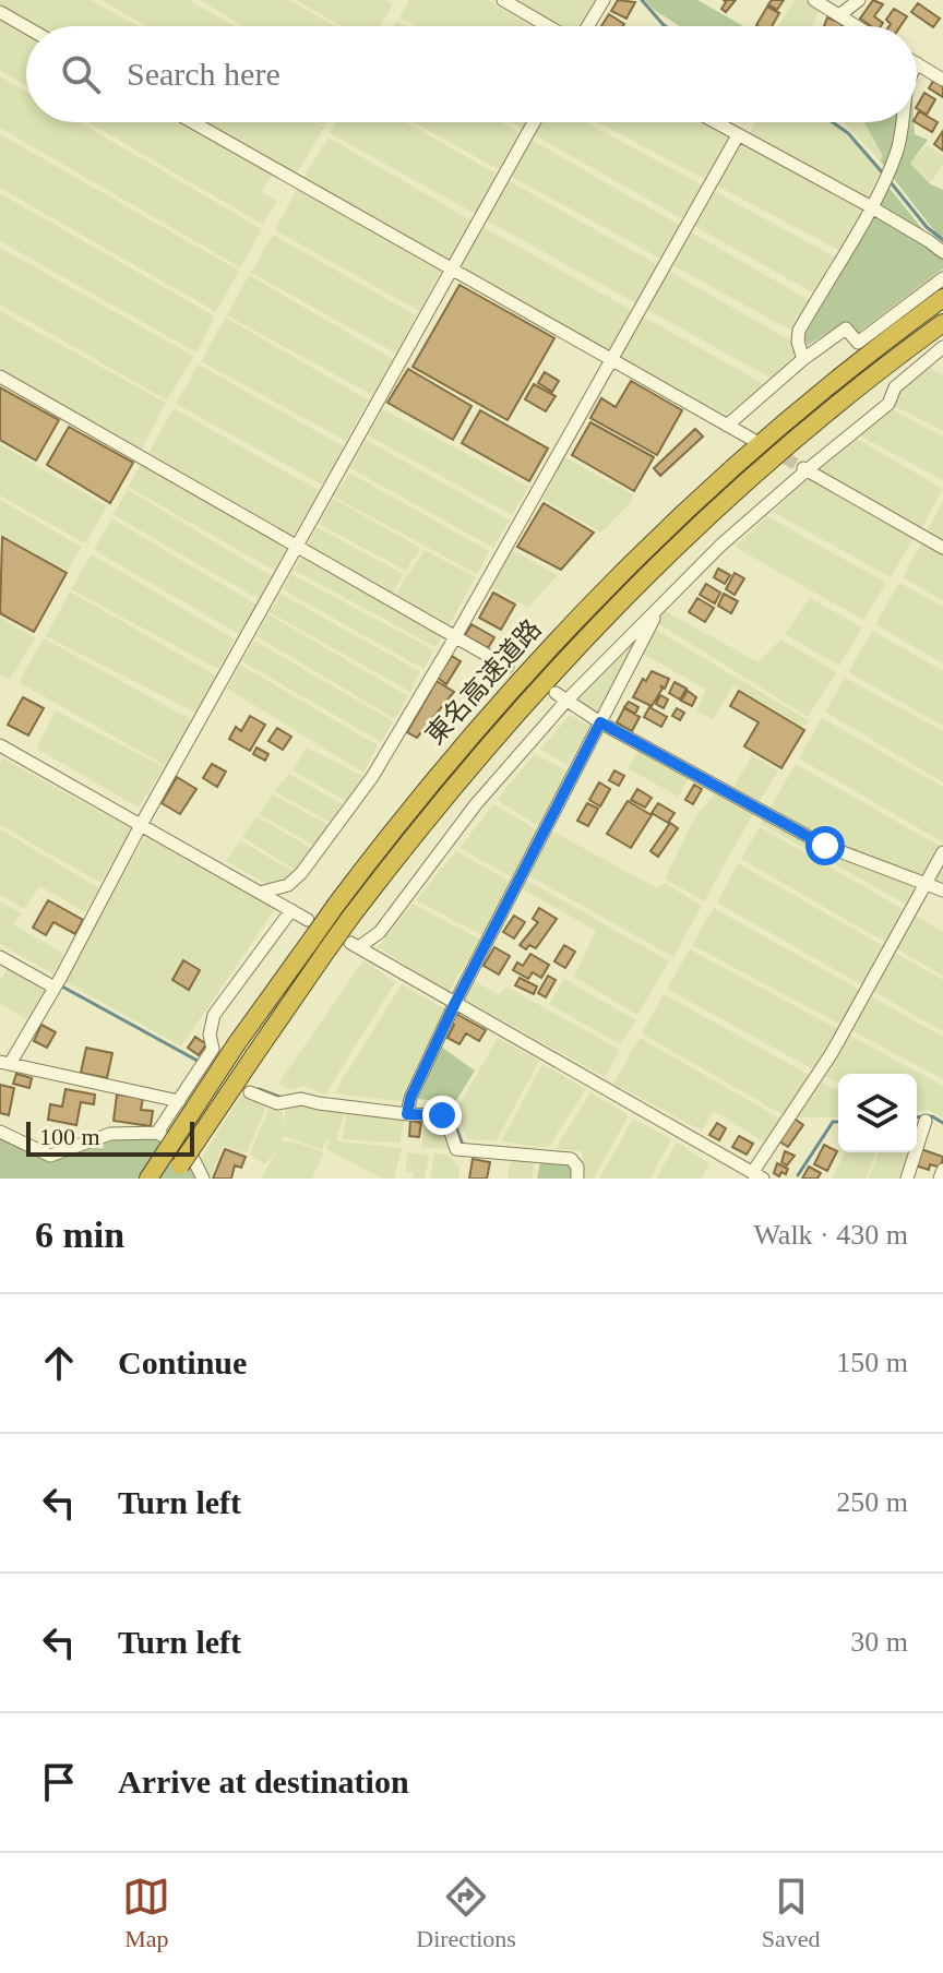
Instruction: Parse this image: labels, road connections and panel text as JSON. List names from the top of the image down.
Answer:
{
  "streets": {
    "highway": ["東名高速道路"]
  },
  "scale_bar": "100 m",
  "page": {
    "search": "Search here",
    "scale": "100 m",
    "heading": ["6 min", "Walk · 430 m"],
    "list": [
      ["Continue", "150 m"],
      ["Turn left", "250 m"],
      ["Turn left", "30 m"],
      "Arrive at destination"
    ],
    "nav": ["Map", "Directions", "Saved"]
  }
}
